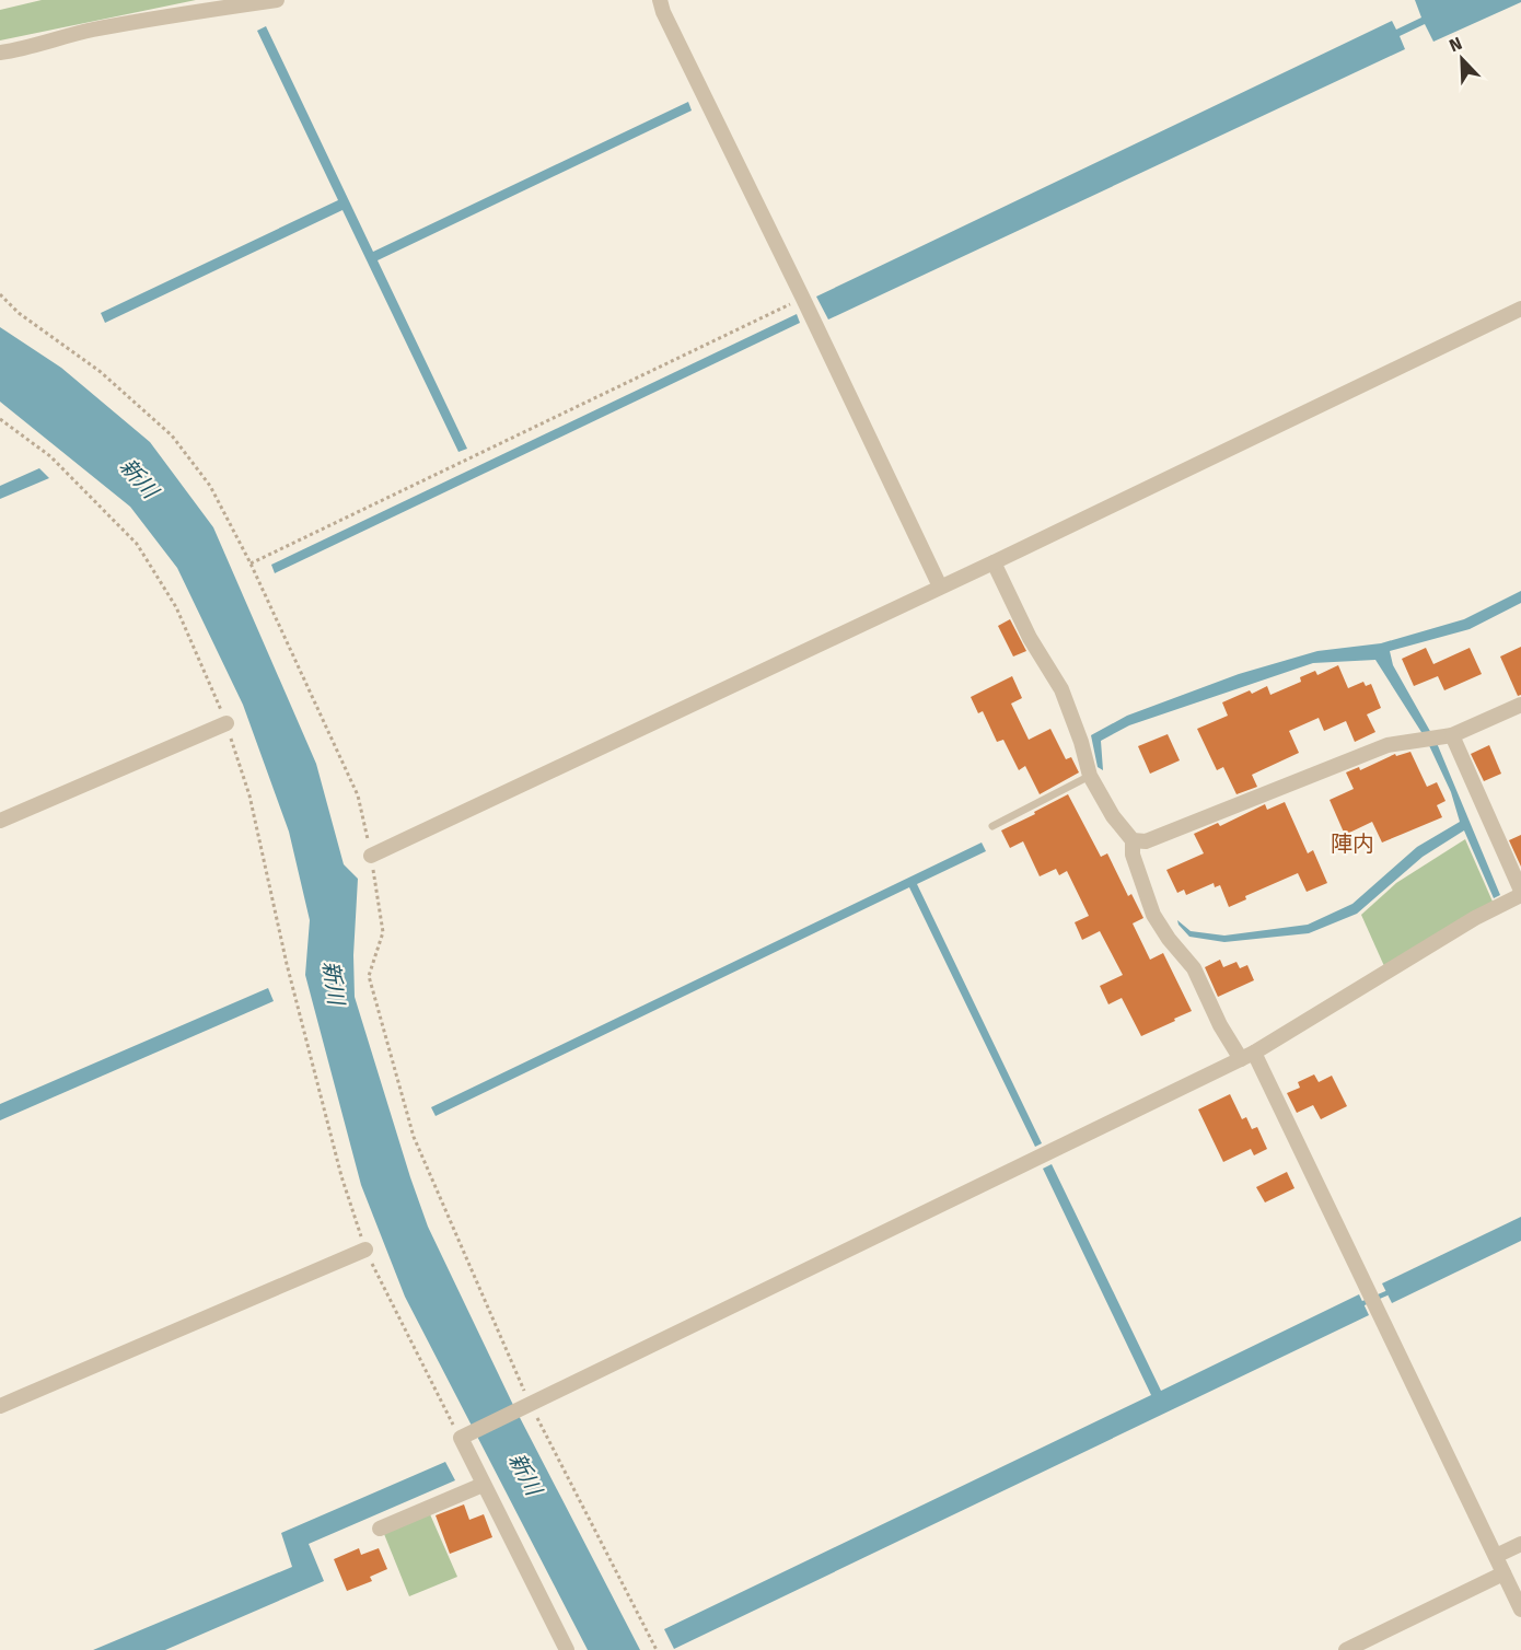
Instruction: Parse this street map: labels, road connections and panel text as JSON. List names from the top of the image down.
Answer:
{
  "districts": ["陣内"],
  "water": ["新川"],
  "north": "top left"
}
